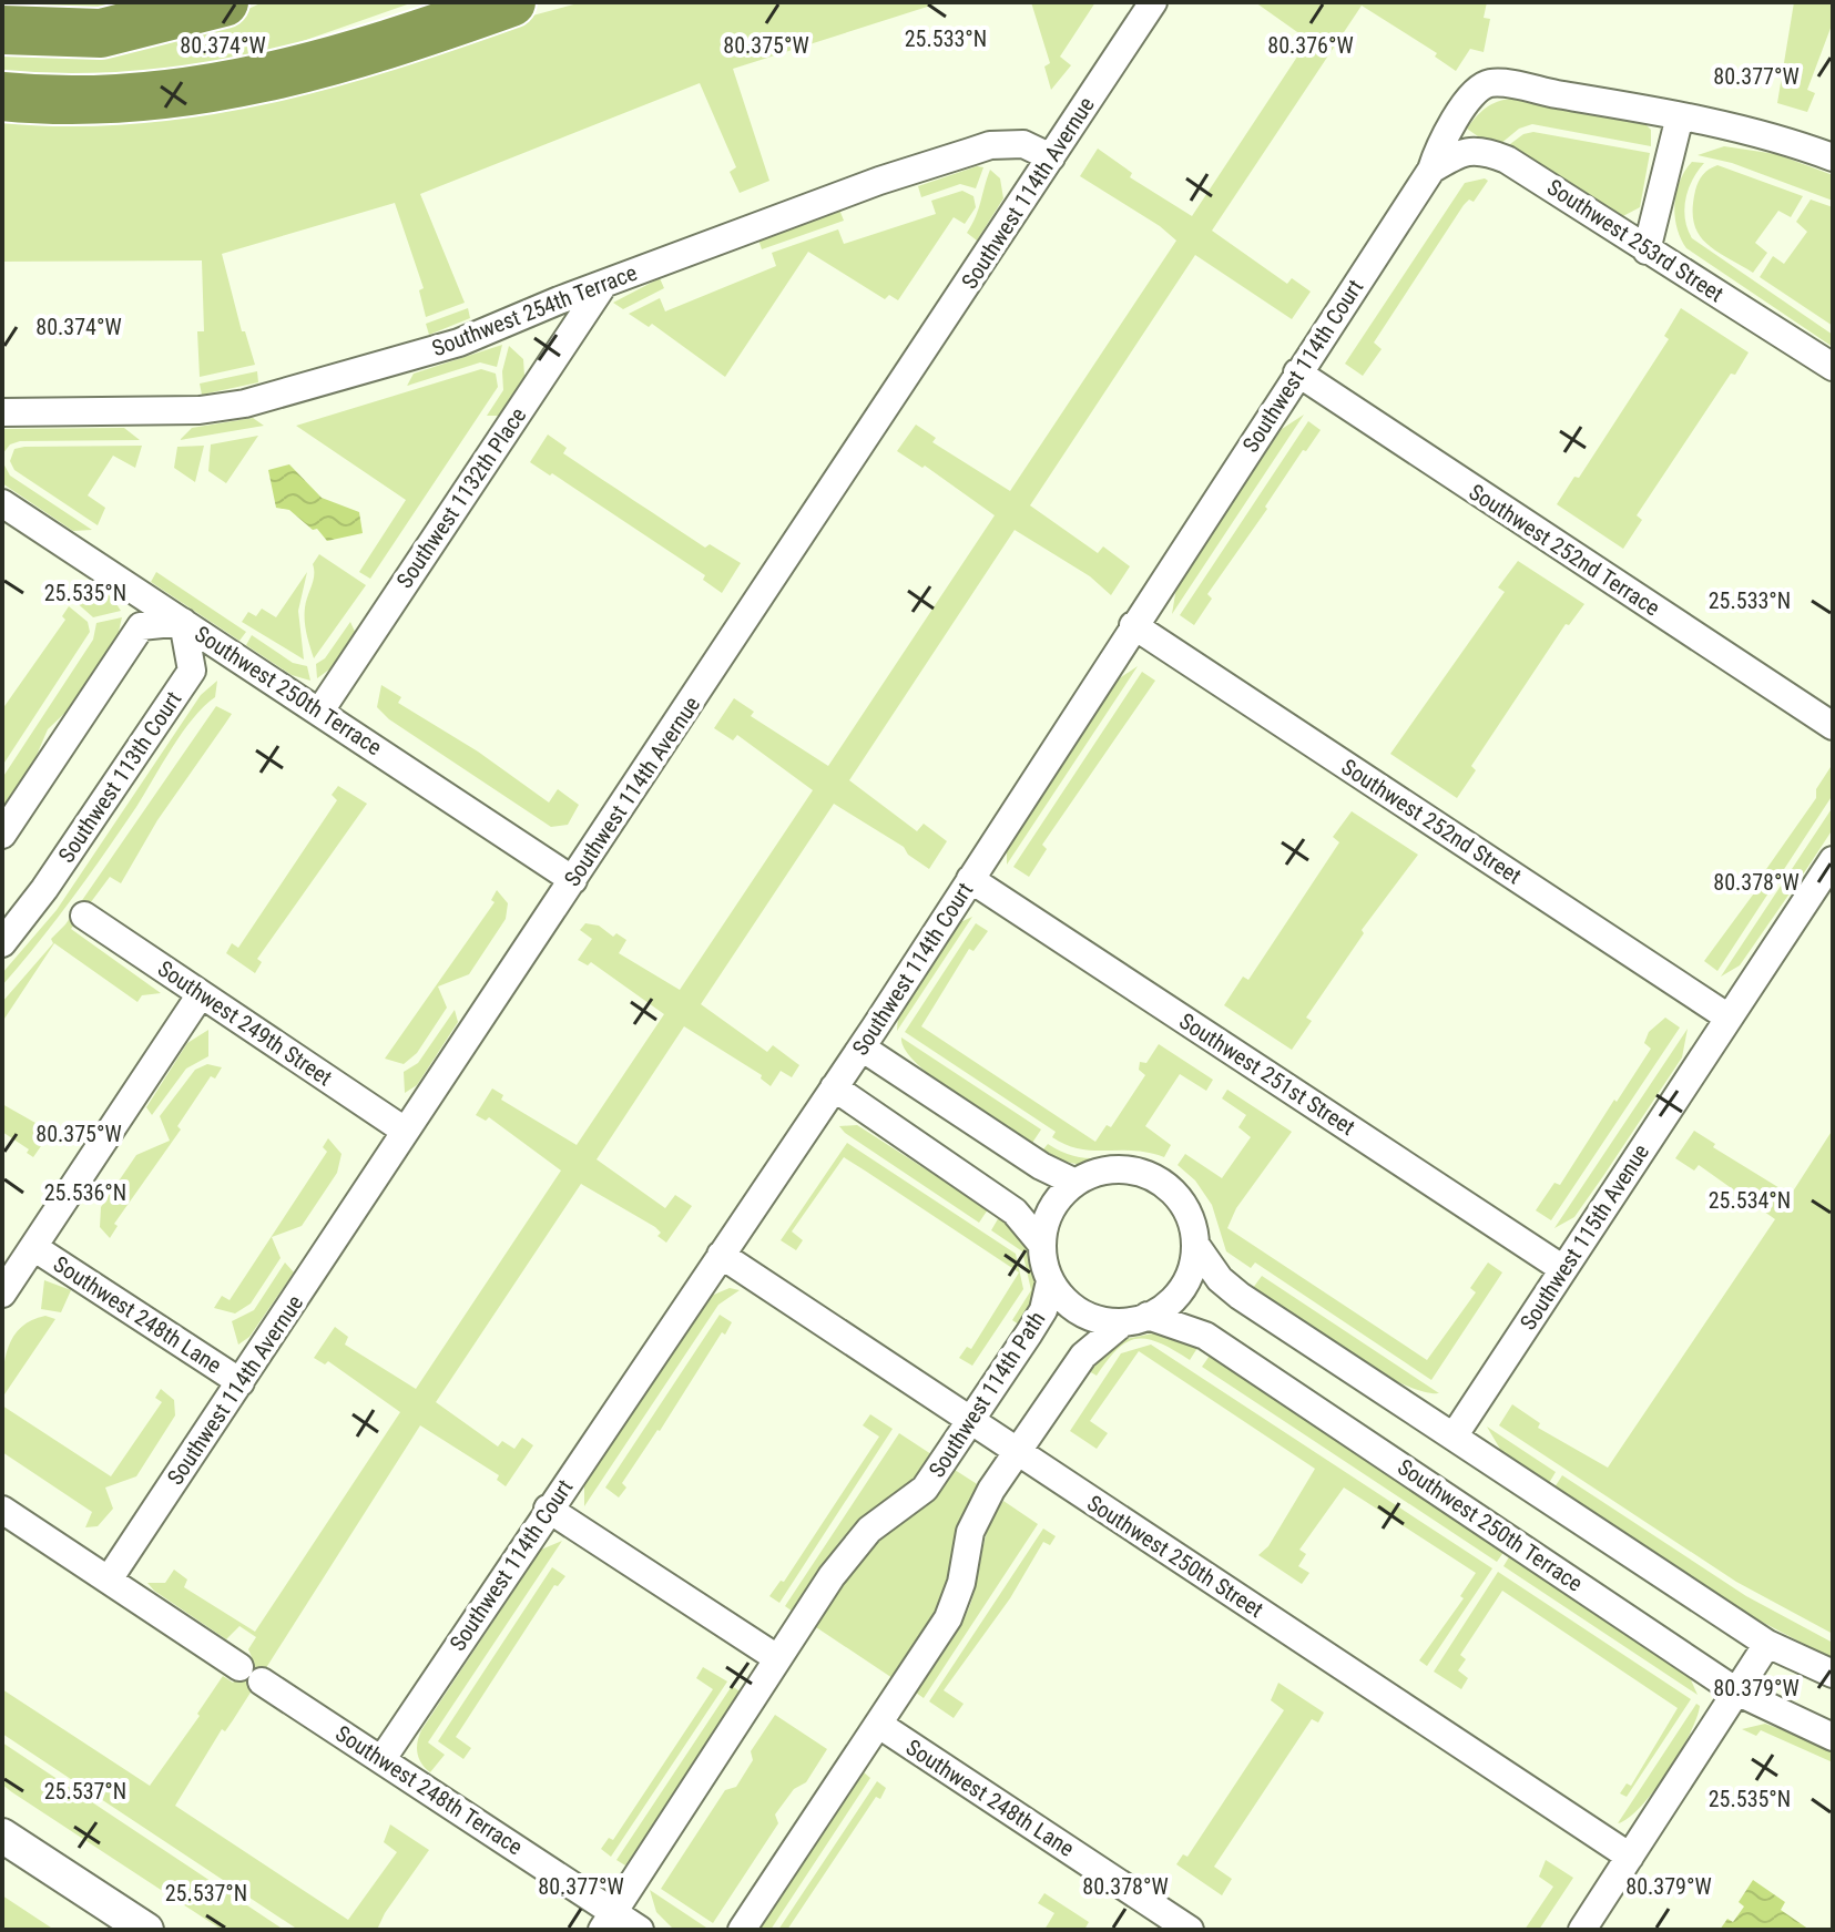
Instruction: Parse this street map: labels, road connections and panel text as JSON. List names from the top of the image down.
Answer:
{
  "streets": {
    "street": [
      "Southwest 114th Avernue",
      "Southwest 253rd Street",
      "Southwest 254th Terrace",
      "Southwest 114th Court",
      "Southwest 1132th Place",
      "Southwest 252nd Terrace",
      "Southwest 250th Terrace",
      "Southwest 113th Court",
      "Southwest 252nd Street",
      "Southwest 249th Street",
      "Southwest 251st Street",
      "Southwest 115th Avenue",
      "Southwest 248th Lane",
      "Southwest 114th Path",
      "Southwest 250th Street",
      "Southwest 248th Terrace"
    ]
  },
  "crossings": [
    ["Southwest 114th Avernue", "Southwest 254th Terrace"],
    ["Southwest 114th Avernue", "Southwest 250th Terrace"],
    ["Southwest 114th Avernue", "Southwest 249th Street"],
    ["Southwest 114th Avernue", "Southwest 248th Lane"],
    ["Southwest 114th Avernue", "Southwest 248th Terrace"],
    ["Southwest 253rd Street", "Southwest 114th Court"],
    ["Southwest 254th Terrace", "Southwest 1132th Place"],
    ["Southwest 114th Court", "Southwest 252nd Terrace"],
    ["Southwest 114th Court", "Southwest 252nd Street"],
    ["Southwest 114th Court", "Southwest 251st Street"],
    ["Southwest 114th Court", "Southwest 250th Street"],
    ["Southwest 114th Court", "Southwest 248th Terrace"],
    ["Southwest 1132th Place", "Southwest 250th Terrace"],
    ["Southwest 250th Terrace", "Southwest 113th Court"],
    ["Southwest 250th Terrace", "Southwest 114th Path"],
    ["Southwest 252nd Street", "Southwest 115th Avenue"],
    ["Southwest 251st Street", "Southwest 115th Avenue"],
    ["Southwest 114th Path", "Southwest 250th Street"],
    ["Southwest 114th Path", "Southwest 248th Terrace"]
  ],
  "coordinates": [
    "25.533°N",
    "80.374°W",
    "80.375°W",
    "80.376°W",
    "80.377°W",
    "25.535°N",
    "80.378°W",
    "25.536°N",
    "25.534°N",
    "80.379°W",
    "25.537°N"
  ]
}
